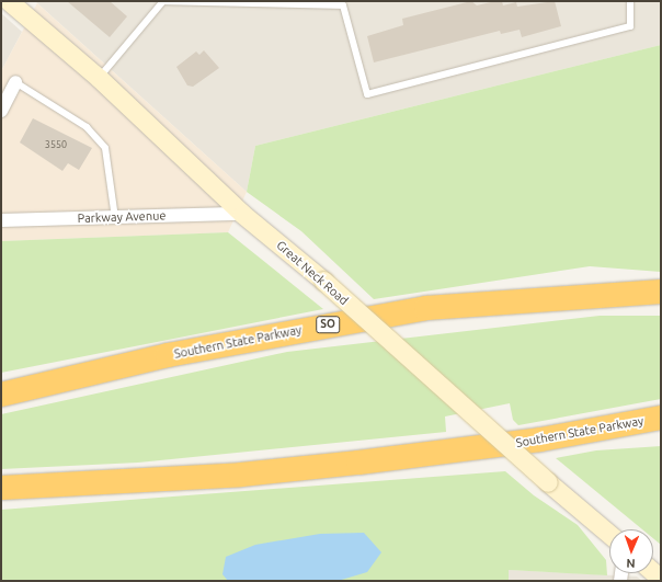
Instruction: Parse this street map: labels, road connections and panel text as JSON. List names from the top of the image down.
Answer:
{
  "streets": {
    "highway": ["SO", "Southern State Parkway"],
    "main road": ["Great Neck Road"],
    "street": ["Parkway Avenue"]
  },
  "crossings": [
    ["Parkway Avenue", "Great Neck Road"]
  ],
  "house_numbers": ["3550"],
  "north": "bottom"
}
